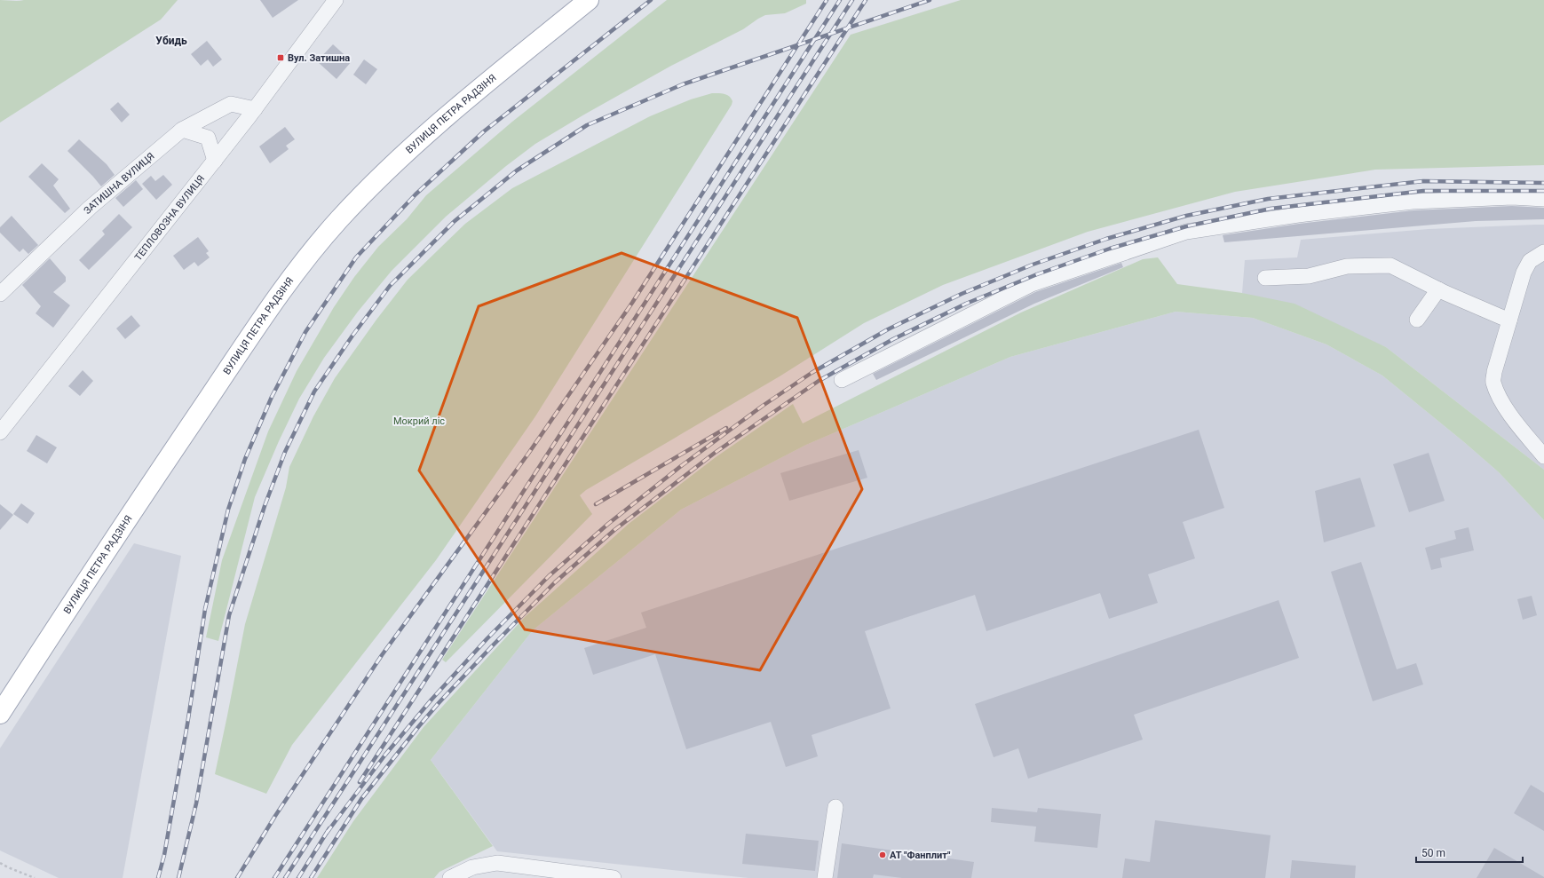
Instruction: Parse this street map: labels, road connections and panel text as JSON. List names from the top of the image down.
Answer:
{
  "streets": {
    "main road": ["ВУЛИЦЯ ПЕТРА РАДЗІНЯ"],
    "street": ["ЗАТИШНА ВУЛИЦЯ", "ТЕПЛОВОЗНА ВУЛИЦЯ"]
  },
  "crossings": [
    ["ЗАТИШНА ВУЛИЦЯ", "ТЕПЛОВОЗНА ВУЛИЦЯ"]
  ],
  "districts": ["Убидь"],
  "parks": ["Мокрий ліс"],
  "places": {
    "transit": ["Вул. Затишна"],
    "other": ["АТ \"Фанплит\""]
  },
  "scale_bar": "50 m"
}
